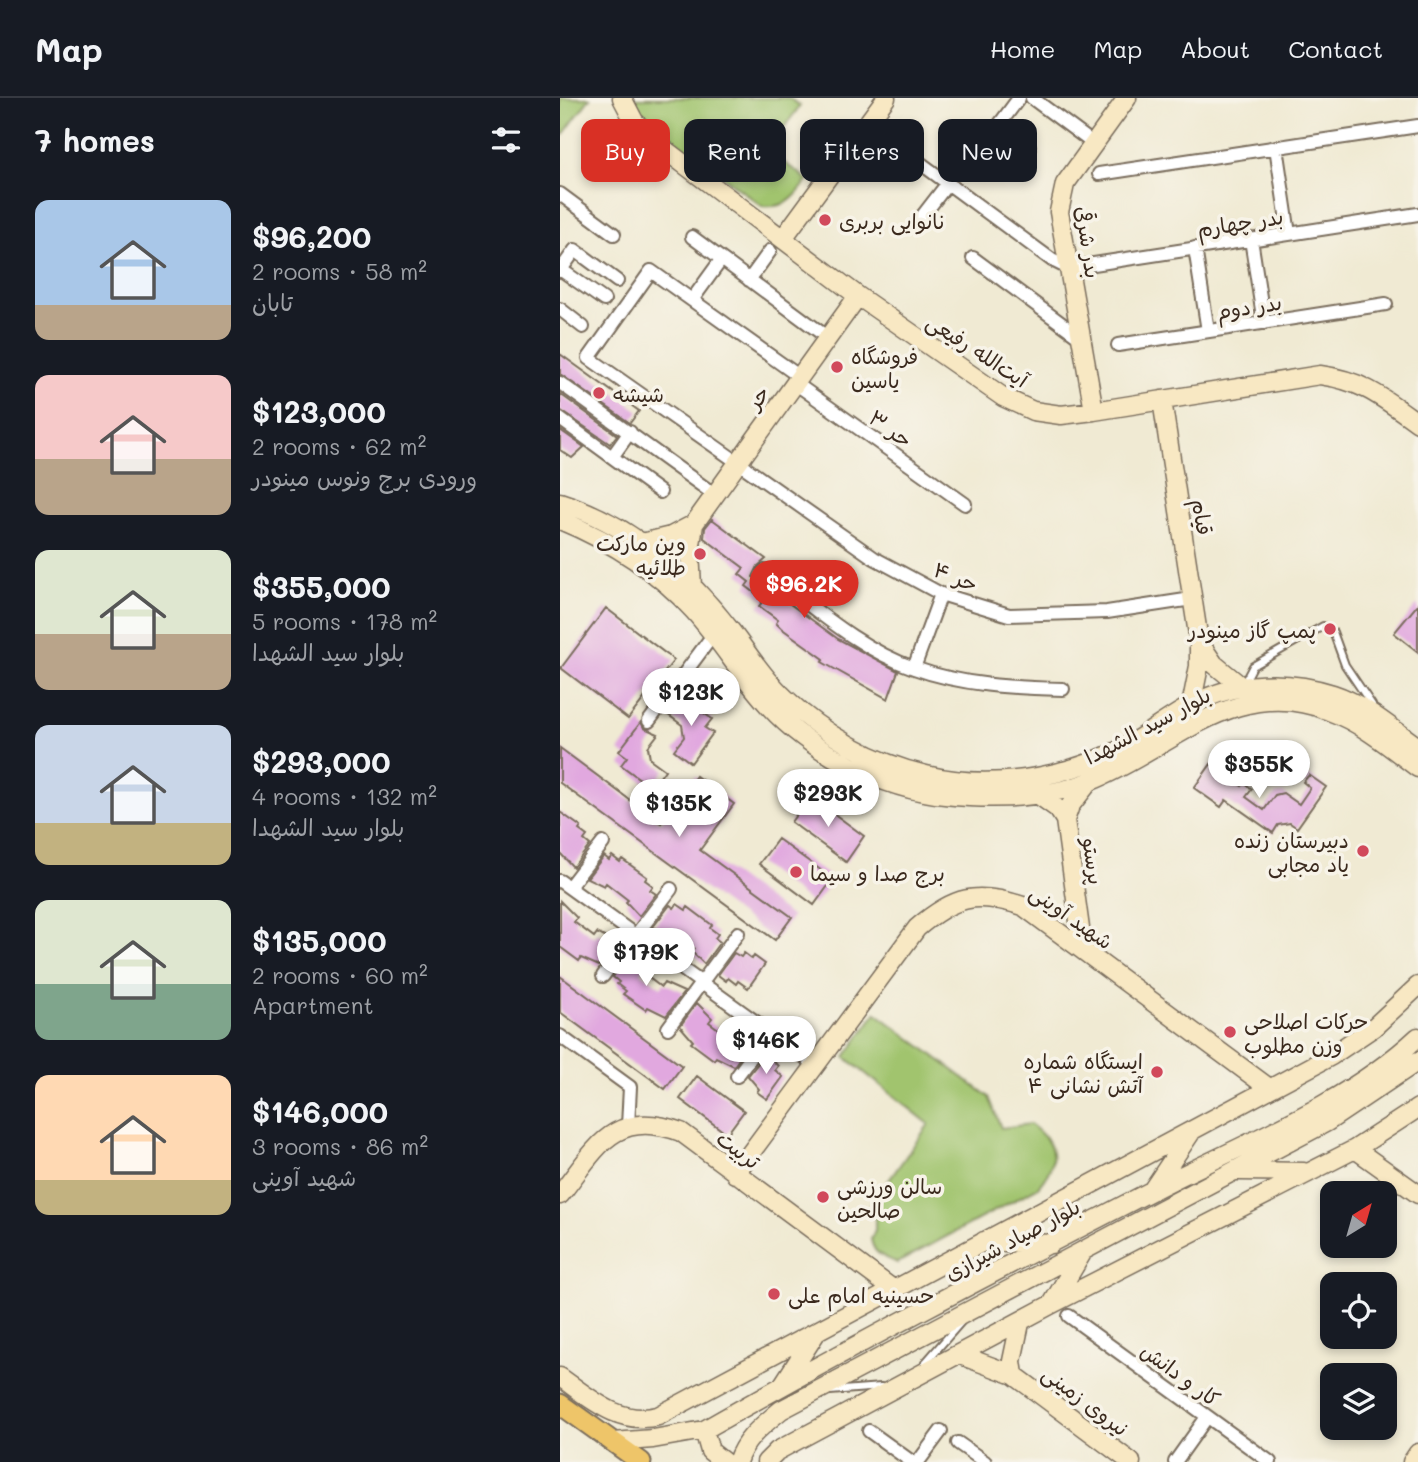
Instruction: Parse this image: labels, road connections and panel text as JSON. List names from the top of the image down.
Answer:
{
  "streets": {
    "street": [
      "بدر چهارم",
      "بدر شرقی",
      "بدر دوم",
      "آیت‌الله رفیعی",
      "حر",
      "حر ۳",
      "قیام",
      "حر ۴",
      "بلوار سید الشهدا",
      "پرستو",
      "شهید آوینی",
      "تربیت",
      "بلوار صیاد شیرازی",
      "کار و دانش",
      "نیروی زمینی"
    ]
  },
  "crossings": [
    ["بدر چهارم", "بدر شرقی"],
    ["بدر شرقی", "آیت‌الله رفیعی"],
    ["آیت‌الله رفیعی", "حر"],
    ["آیت‌الله رفیعی", "قیام"],
    ["حر", "حر ۳"],
    ["حر", "حر ۴"],
    ["حر", "بلوار سید الشهدا"],
    ["حر ۳", "حر ۴"],
    ["قیام", "حر ۴"],
    ["قیام", "بلوار سید الشهدا"],
    ["بلوار سید الشهدا", "پرستو"],
    ["پرستو", "شهید آوینی"],
    ["شهید آوینی", "تربیت"]
  ],
  "places": [
    "نانوایی بربری",
    "فروشگاه یاسین",
    "شیشه",
    "وین مارکت طلائیه",
    "پمپ گاز مینودر",
    "دبیرستان زنده یاد مجابی",
    "برج صدا و سیما",
    "حرکات اصلاحی وزن مطلوب",
    "ایستگاه شماره ۴ آتش نشانی",
    "سالن ورزشی صالحین",
    "حسینیه امام علی"
  ],
  "north": "top right",
  "page": {
    "header": "Map",
    "nav": [
      "Home",
      "Map",
      "About",
      "Contact"
    ],
    "heading": "7 homes",
    "chip": [
      "Buy",
      "Rent",
      "Filters",
      "New"
    ],
    "list": [
      {
        "name": "$96,200",
        "note": "2 rooms · 58 m² · تابان"
      },
      {
        "name": "$123,000",
        "note": "2 rooms · 62 m² · ورودی برج ونوس مینودر"
      },
      {
        "name": "$355,000",
        "note": "5 rooms · 178 m² · بلوار سید الشهدا"
      },
      {
        "name": "$293,000",
        "note": "4 rooms · 132 m² · بلوار سید الشهدا"
      },
      {
        "name": "$135,000",
        "note": "2 rooms · 60 m² · Apartment"
      },
      {
        "name": "$146,000",
        "note": "3 rooms · 86 m² · شهید آوینی"
      }
    ],
    "price": [
      "$96.2K",
      "$123K",
      "$355K",
      "$293K",
      "$135K",
      "$179K",
      "$146K"
    ]
  }
}
